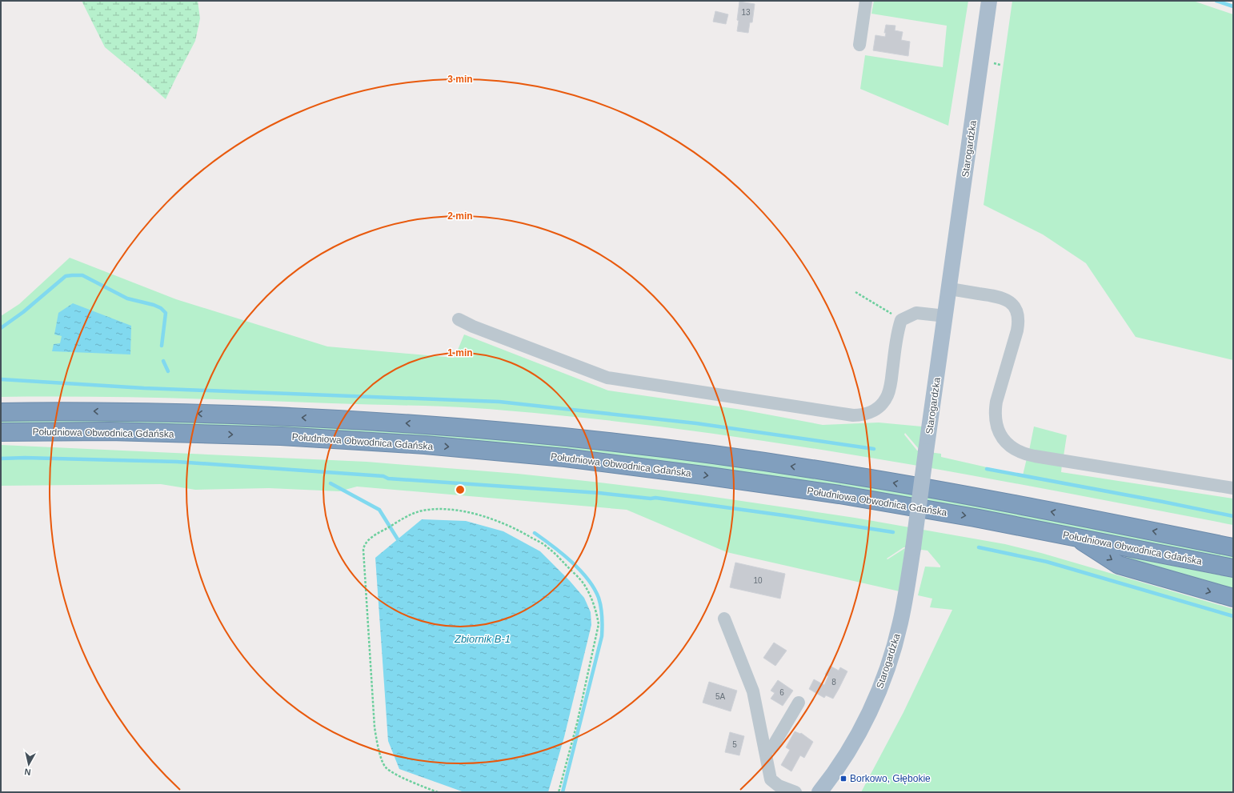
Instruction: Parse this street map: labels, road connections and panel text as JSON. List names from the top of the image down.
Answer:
{
  "streets": {
    "highway": ["Południowa Obwodnica Gdańska"],
    "main road": ["Starogardzka"]
  },
  "water": ["Zbiornik B-1"],
  "places": {
    "transit": ["Borkowo, Głębokie"]
  },
  "house_numbers": [
    "13",
    "10",
    "8",
    "6",
    "5A",
    "5"
  ],
  "north": "bottom",
  "rings": ["3 min", "2 min", "1 min"]
}
